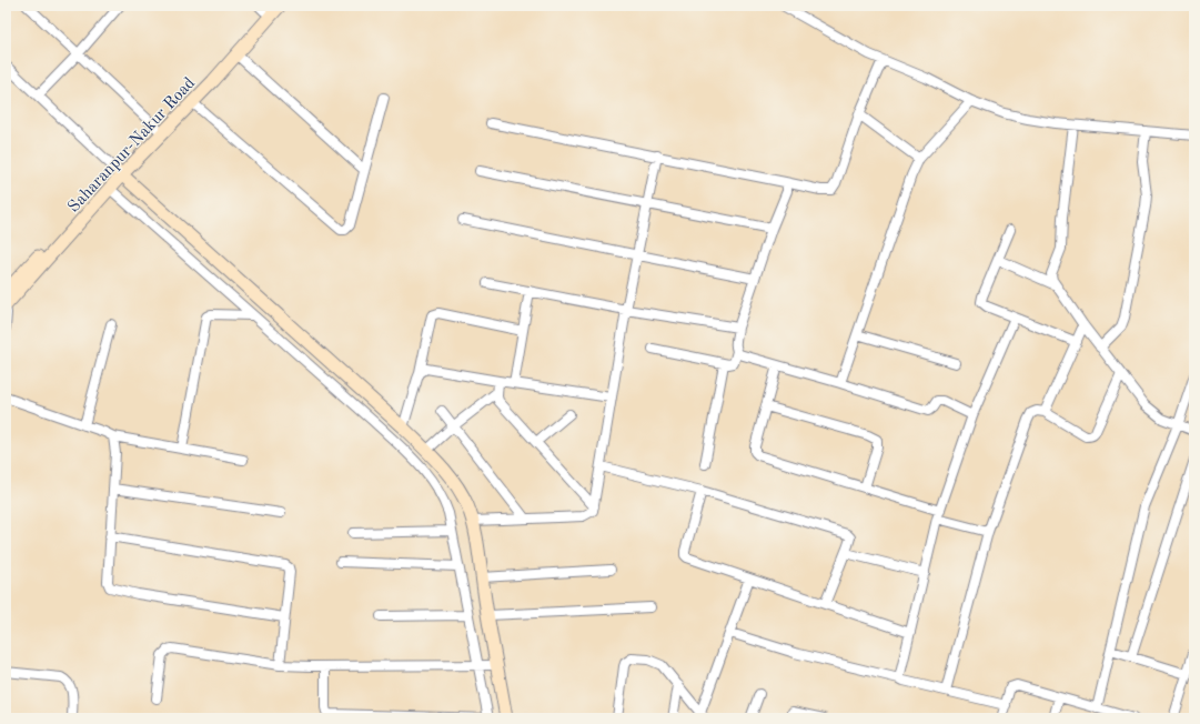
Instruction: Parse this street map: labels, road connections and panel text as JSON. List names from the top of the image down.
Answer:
{
  "streets": {
    "main road": ["Saharanpur-Nakur Road"]
  }
}
